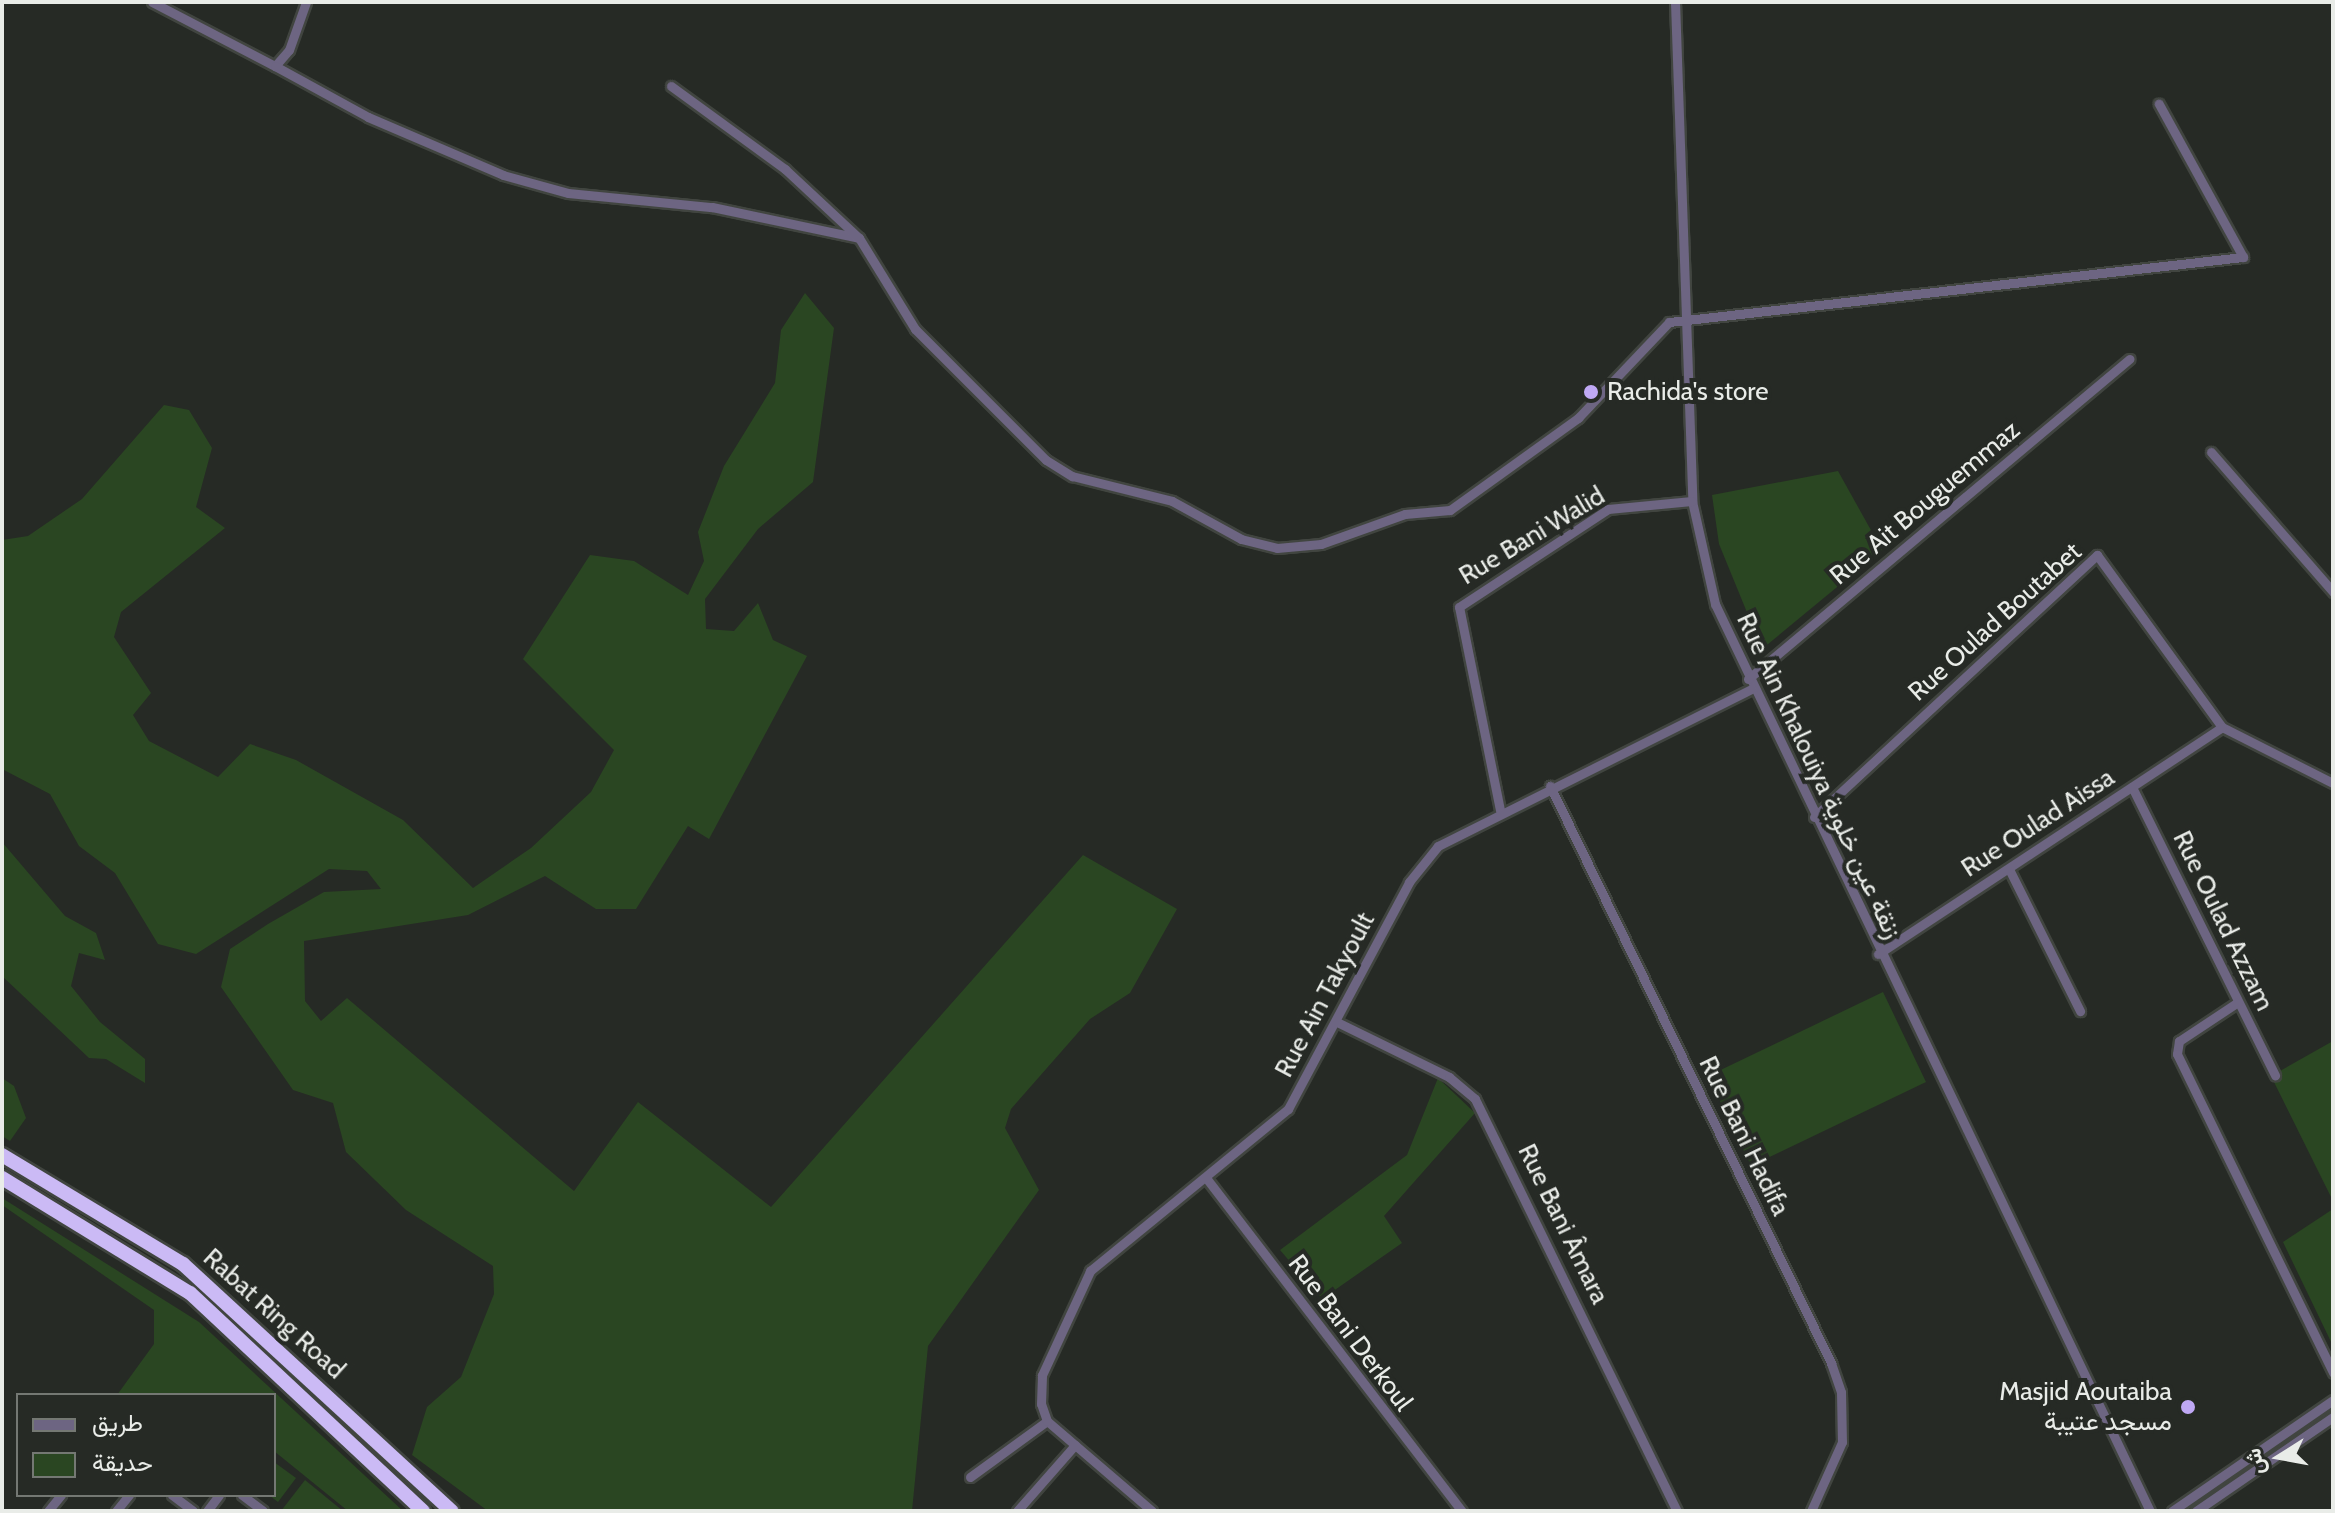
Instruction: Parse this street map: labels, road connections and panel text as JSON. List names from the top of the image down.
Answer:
{
  "streets": {
    "highway": ["Rabat Ring Road"],
    "street": [
      "Rue Ait Bouguemmaz",
      "Rue Bani Walid",
      "Rue Oulad Boutabet",
      "Rue Ain Khalouiya زنقة عين خلوية",
      "Rue Oulad Aissa",
      "Rue Oulad Azzam",
      "Rue Ain Takyoult",
      "Rue Bani Hadifa",
      "Rue Bani Âmara",
      "Rue Bani Derkoul"
    ]
  },
  "crossings": [
    ["Rue Ait Bouguemmaz", "Rue Ain Khalouiya زنقة عين خلوية"],
    ["Rue Bani Walid", "Rue Ain Khalouiya زنقة عين خلوية"],
    ["Rue Bani Walid", "Rue Ain Takyoult"],
    ["Rue Oulad Boutabet", "Rue Ain Khalouiya زنقة عين خلوية"],
    ["Rue Oulad Boutabet", "Rue Oulad Aissa"],
    ["Rue Ain Khalouiya زنقة عين خلوية", "Rue Oulad Aissa"],
    ["Rue Ain Khalouiya زنقة عين خلوية", "Rue Ain Takyoult"],
    ["Rue Oulad Aissa", "Rue Oulad Azzam"],
    ["Rue Ain Takyoult", "Rue Bani Hadifa"],
    ["Rue Ain Takyoult", "Rue Bani Âmara"],
    ["Rue Ain Takyoult", "Rue Bani Derkoul"]
  ],
  "places": ["Rachida's store", "Masjid Aoutaiba مسجد عتيبة"],
  "legend": ["طريق", "حديقة"],
  "north": "left"
}
